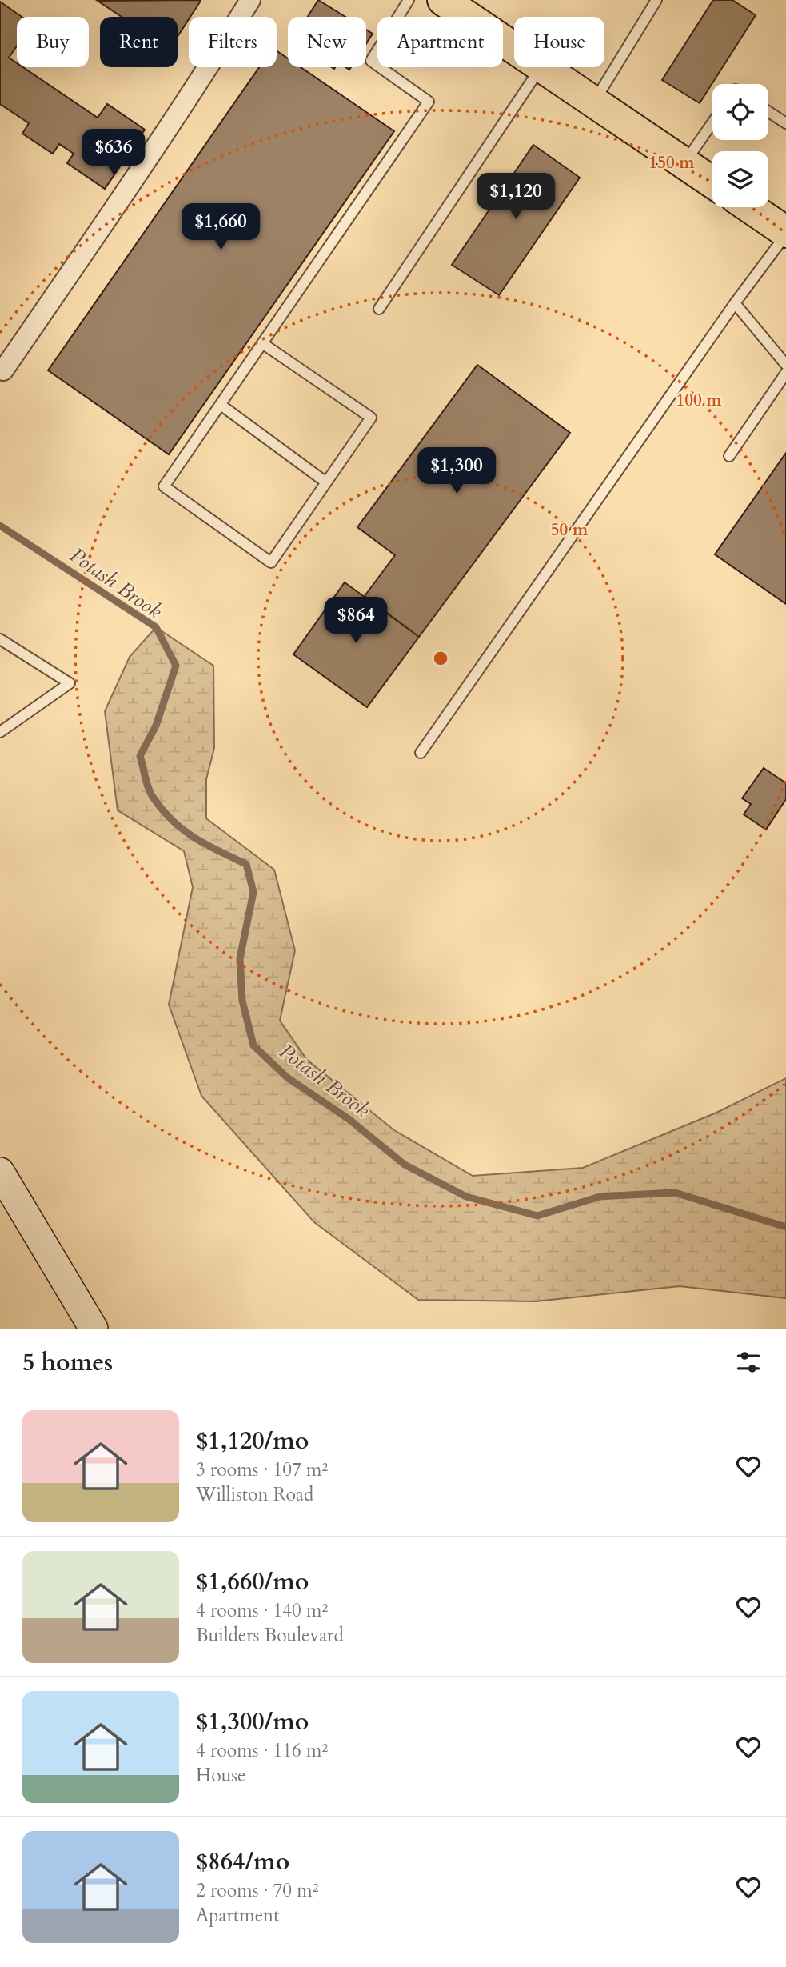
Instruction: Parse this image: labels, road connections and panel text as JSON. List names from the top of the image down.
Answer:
{
  "water": ["Potash Brook"],
  "page": {
    "chip": [
      "Buy",
      "Rent",
      "Filters",
      "New",
      "Apartment",
      "House"
    ],
    "price": [
      "$636",
      "$1,120",
      "$1,660",
      "$1,300",
      "$864"
    ],
    "heading": "5 homes",
    "list": [
      {
        "name": "$1,120/mo",
        "note": "3 rooms · 107 m² · Williston Road"
      },
      {
        "name": "$1,660/mo",
        "note": "4 rooms · 140 m² · Builders Boulevard"
      },
      {
        "name": "$1,300/mo",
        "note": "4 rooms · 116 m² · House"
      },
      {
        "name": "$864/mo",
        "note": "2 rooms · 70 m² · Apartment"
      }
    ]
  },
  "rings": ["150 m", "100 m", "50 m"]
}
